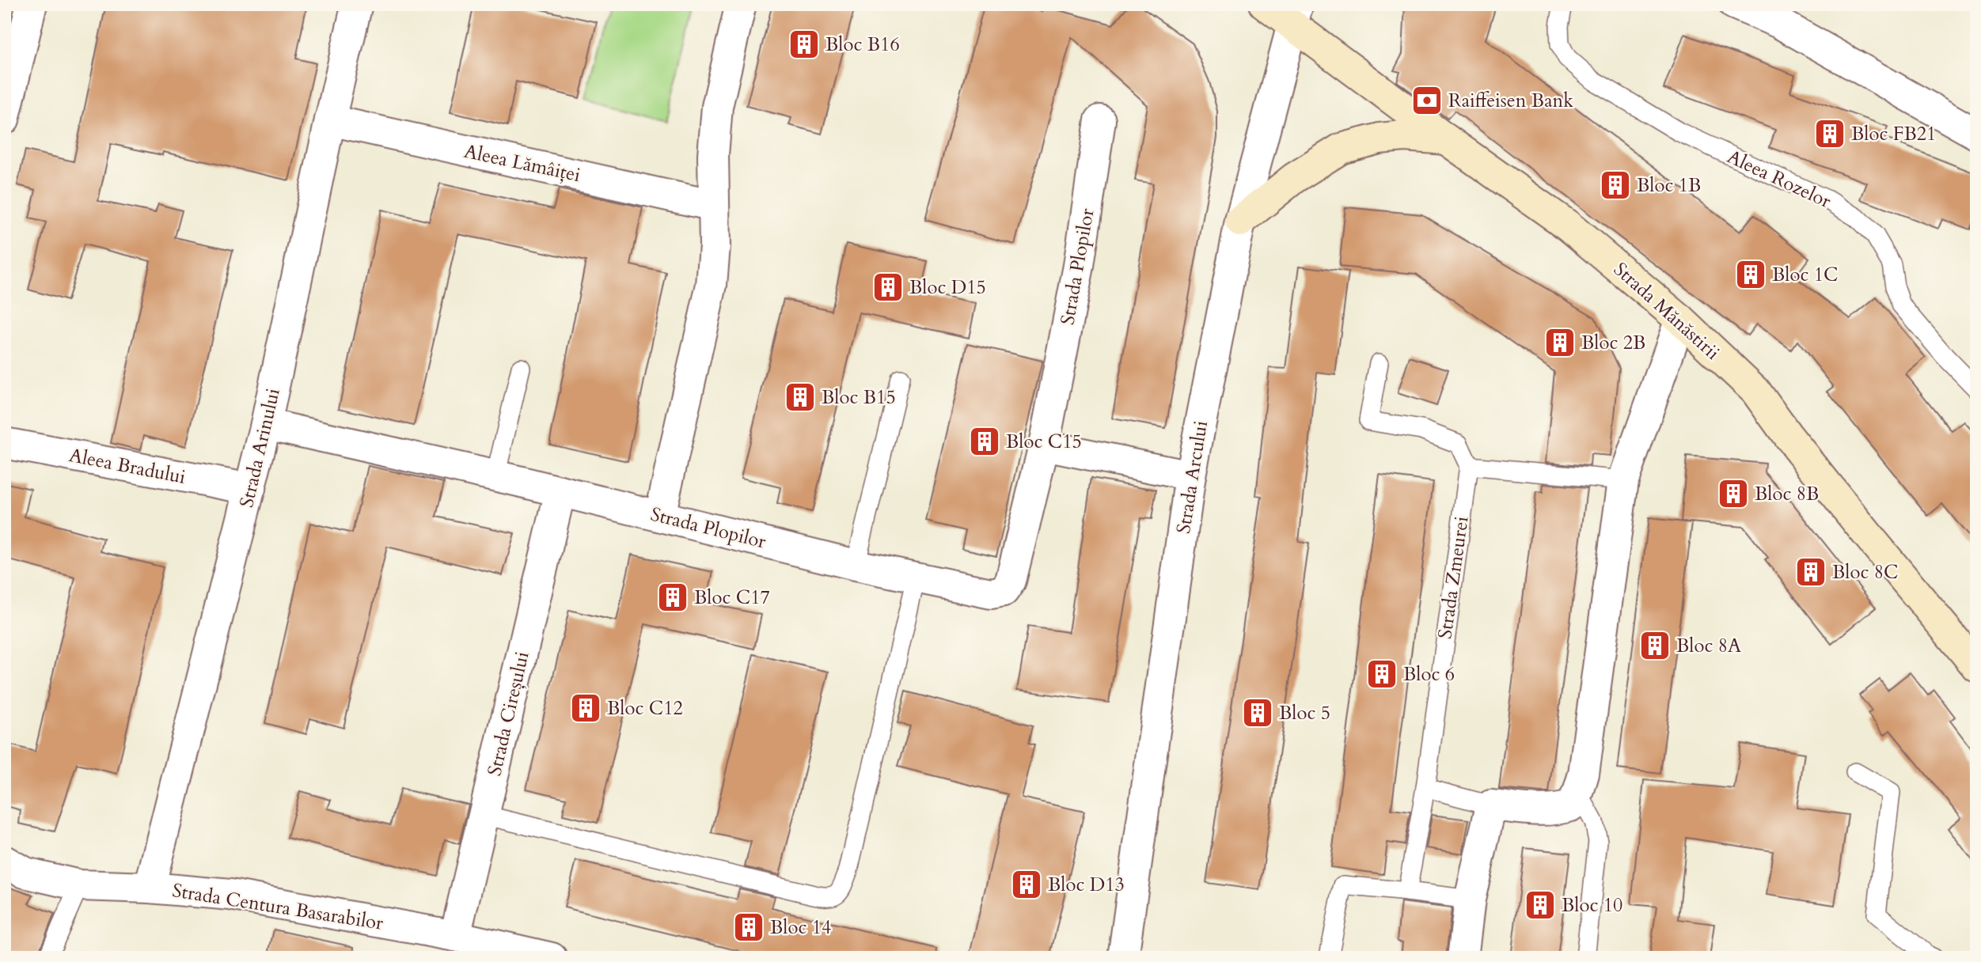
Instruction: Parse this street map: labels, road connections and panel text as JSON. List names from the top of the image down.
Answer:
{
  "streets": {
    "street": [
      "Aleea Lămâiței",
      "Strada Plopilor",
      "Strada Mănăstirii",
      "Strada Arinului",
      "Aleea Bradului",
      "Strada Arcului",
      "Strada Cireșului",
      "Strada Centura Basarabilor"
    ],
    "lane": ["Aleea Rozelor", "Strada Zmeurei"]
  },
  "crossings": [
    ["Aleea Lămâiței", "Strada Arinului"],
    ["Strada Plopilor", "Strada Arinului"],
    ["Strada Plopilor", "Strada Cireșului"],
    ["Strada Mănăstirii", "Strada Arcului"],
    ["Strada Arinului", "Aleea Bradului"],
    ["Strada Arinului", "Strada Centura Basarabilor"],
    ["Strada Cireșului", "Strada Centura Basarabilor"]
  ],
  "places": {
    "building": [
      "Bloc B16",
      "Bloc FB21",
      "Bloc 1B",
      "Bloc 1C",
      "Bloc D15",
      "Bloc 2B",
      "Bloc B15",
      "Bloc C15",
      "Bloc 8B",
      "Bloc 8C",
      "Bloc C17",
      "Bloc 8A",
      "Bloc 6",
      "Bloc C12",
      "Bloc 5",
      "Bloc D13",
      "Bloc 10",
      "Bloc 14"
    ],
    "bank": ["Raiffeisen Bank"]
  }
}
